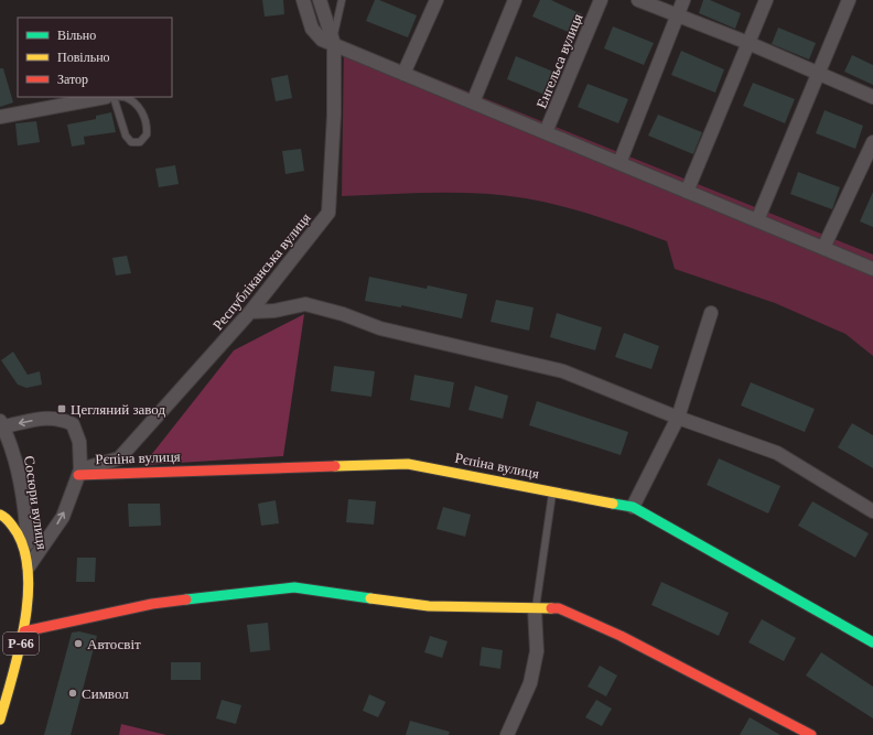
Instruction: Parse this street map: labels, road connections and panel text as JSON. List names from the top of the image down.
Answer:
{
  "streets": {
    "street": [
      "Енгельса вулиця",
      "Республіканська вулиця",
      "Рєпіна вулиця",
      "Сосюри вулиця",
      "Р-66"
    ]
  },
  "crossings": [
    ["Республіканська вулиця", "Рєпіна вулиця"],
    ["Сосюри вулиця", "Р-66"]
  ],
  "places": {
    "transit": ["Цегляний завод"],
    "other": ["Автосвіт", "Символ"]
  },
  "legend": ["Вільно", "Повільно", "Затор"]
}
